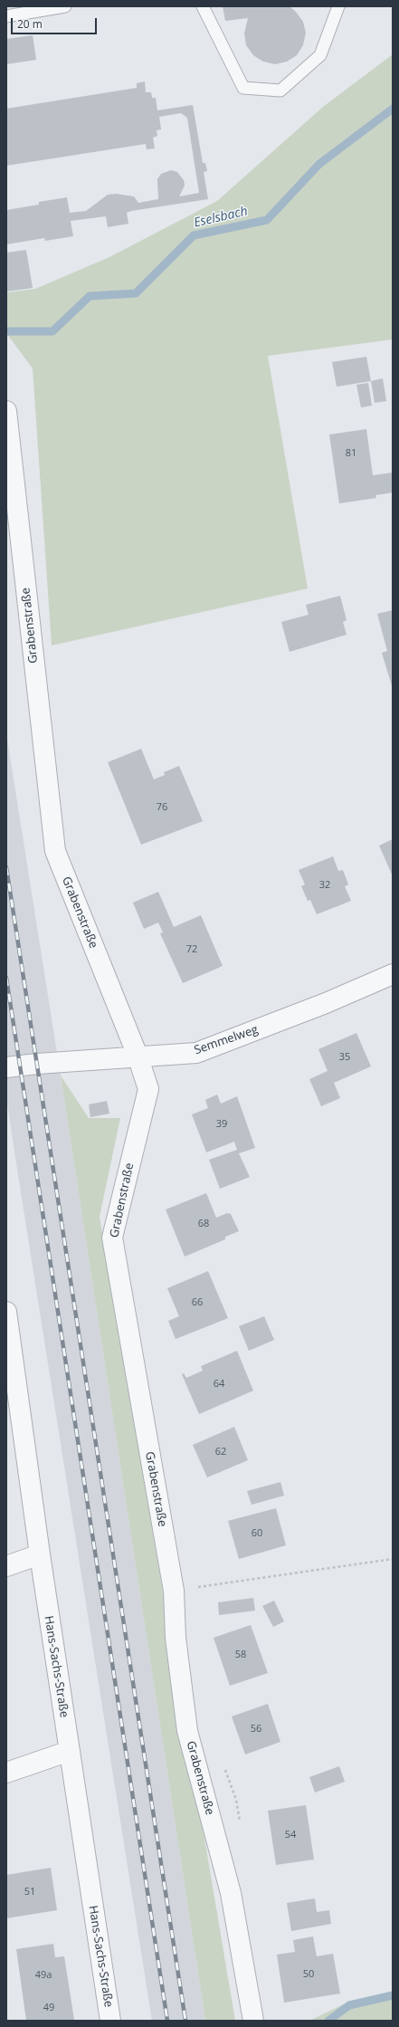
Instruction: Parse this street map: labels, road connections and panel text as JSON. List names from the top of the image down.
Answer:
{
  "streets": {
    "street": ["Grabenstraße", "Semmelweg", "Hans-Sachs-Straße"]
  },
  "crossings": [
    ["Grabenstraße", "Semmelweg"]
  ],
  "water": ["Eselsbach"],
  "house_numbers": [
    "81",
    "76",
    "32",
    "72",
    "35",
    "39",
    "68",
    "66",
    "64",
    "62",
    "60",
    "58",
    "56",
    "54",
    "51",
    "50",
    "49a",
    "49"
  ],
  "scale_bar": "20 m"
}
